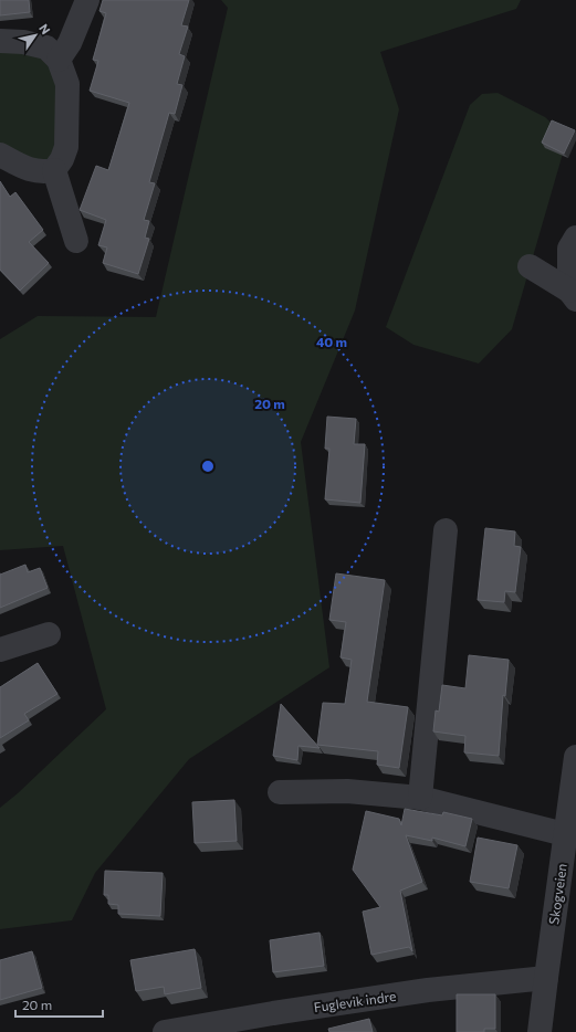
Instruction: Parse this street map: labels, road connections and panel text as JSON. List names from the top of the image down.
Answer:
{
  "streets": {
    "street": ["Skogveien", "Fuglevik indre"]
  },
  "crossings": [
    ["Skogveien", "Fuglevik indre"]
  ],
  "scale_bar": "20 m",
  "north": "top right",
  "rings": ["40 m", "20 m"]
}
